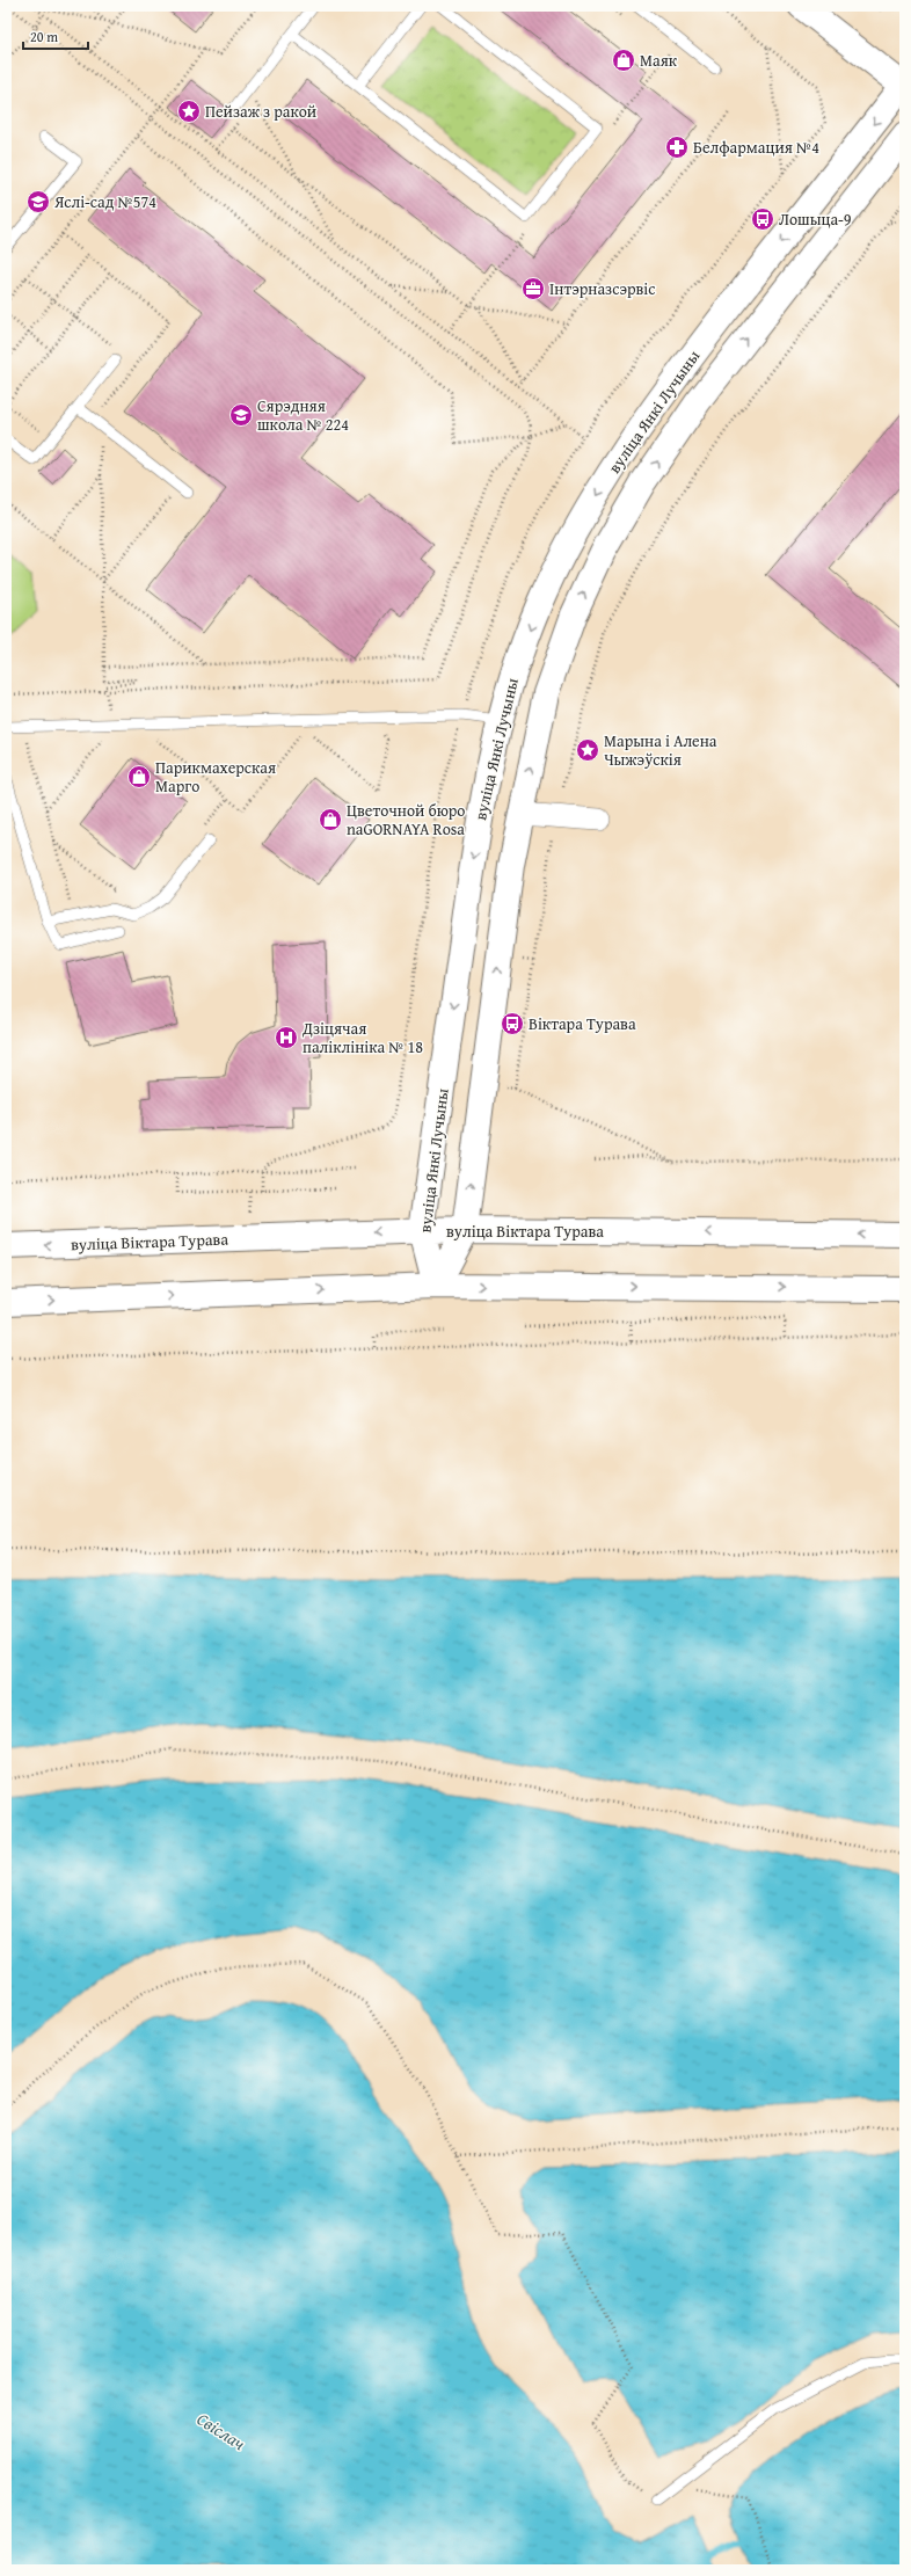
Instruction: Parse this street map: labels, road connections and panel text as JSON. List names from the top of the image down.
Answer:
{
  "streets": {
    "main road": ["вуліца Янкі Лучыны", "вуліца Віктара Турава"]
  },
  "crossings": [
    ["вуліца Янкі Лучыны", "вуліца Віктара Турава"]
  ],
  "water": ["Свіслач"],
  "places": {
    "shop": ["Маяк", "Парикмахерская Марго", "Цветочной бюро naGORNAYA Rosa"],
    "place": ["Пейзаж з ракой", "Марына і Алена Чыжэўскія"],
    "pharmacy": ["Белфармация №4"],
    "school or university": ["Яслі-сад №574", "Сярэдняя школа № 224"],
    "bus stop": ["Лошыца-9", "Віктара Турава"],
    "office": ["Інтэрназсэрвіс"],
    "hospital": ["Дзіцячая паліклініка № 18"]
  },
  "scale_bar": "20 m"
}
